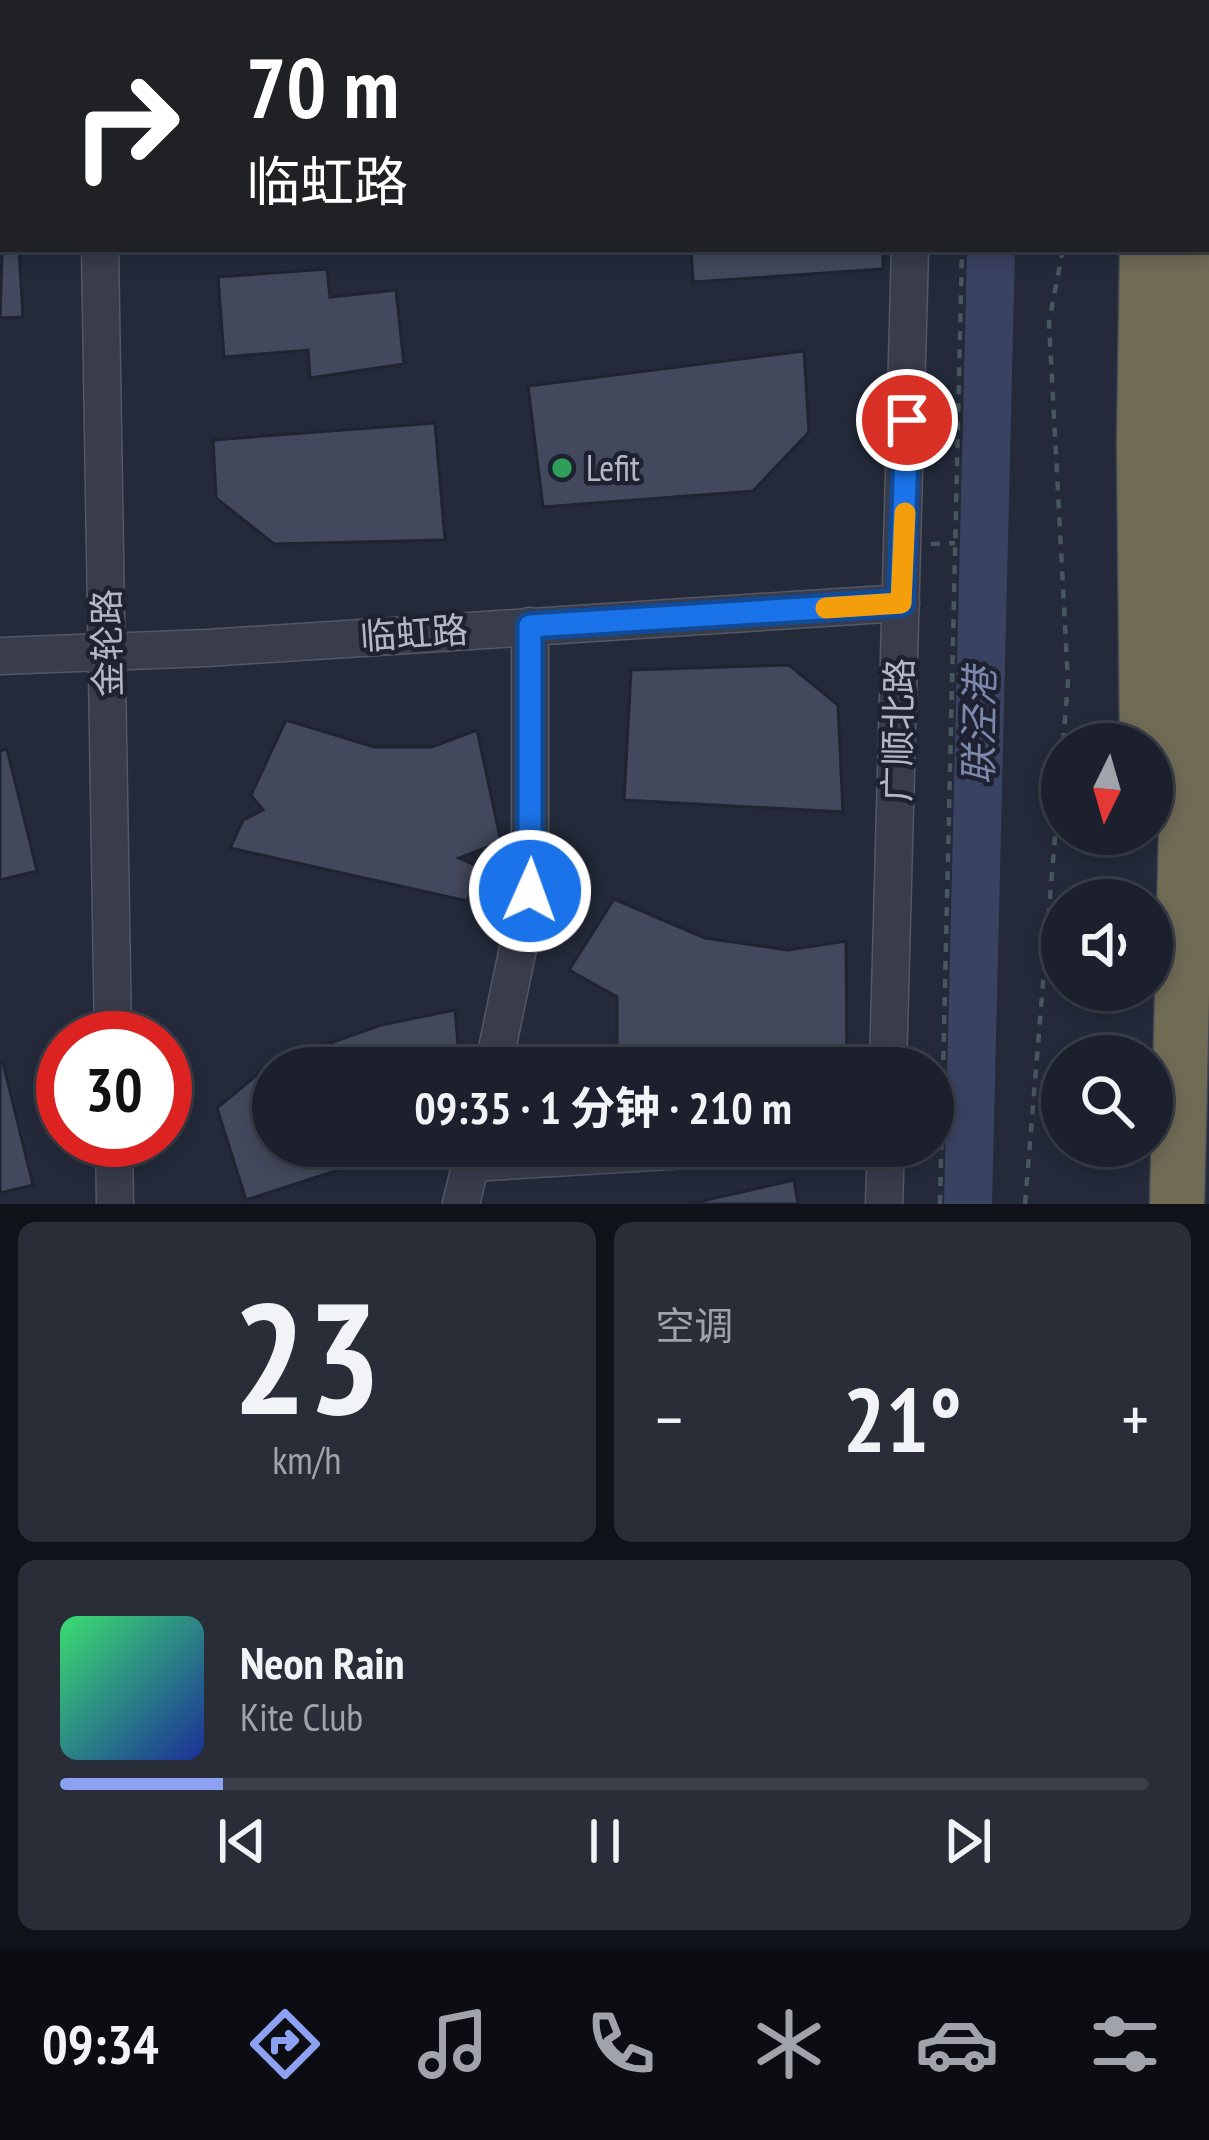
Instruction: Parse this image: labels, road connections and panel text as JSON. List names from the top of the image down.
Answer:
{
  "streets": {
    "street": ["临虹路", "金轮路", "广顺北路"]
  },
  "crossings": [
    ["临虹路", "金轮路"],
    ["临虹路", "广顺北路"]
  ],
  "water": ["联泾港"],
  "places": ["Lefit"],
  "north": "bottom",
  "page": {
    "turn": ["70 m", "临虹路"],
    "limit": "30",
    "trip": "09:35 · 1 分钟 · 210 m",
    "tile": [
      ["23", "km/h"],
      "空调"
    ],
    "heat": ["−", "21°", "+"],
    "song": ["Neon Rain", "Kite Club"],
    "tabs": "09:34"
  }
}
